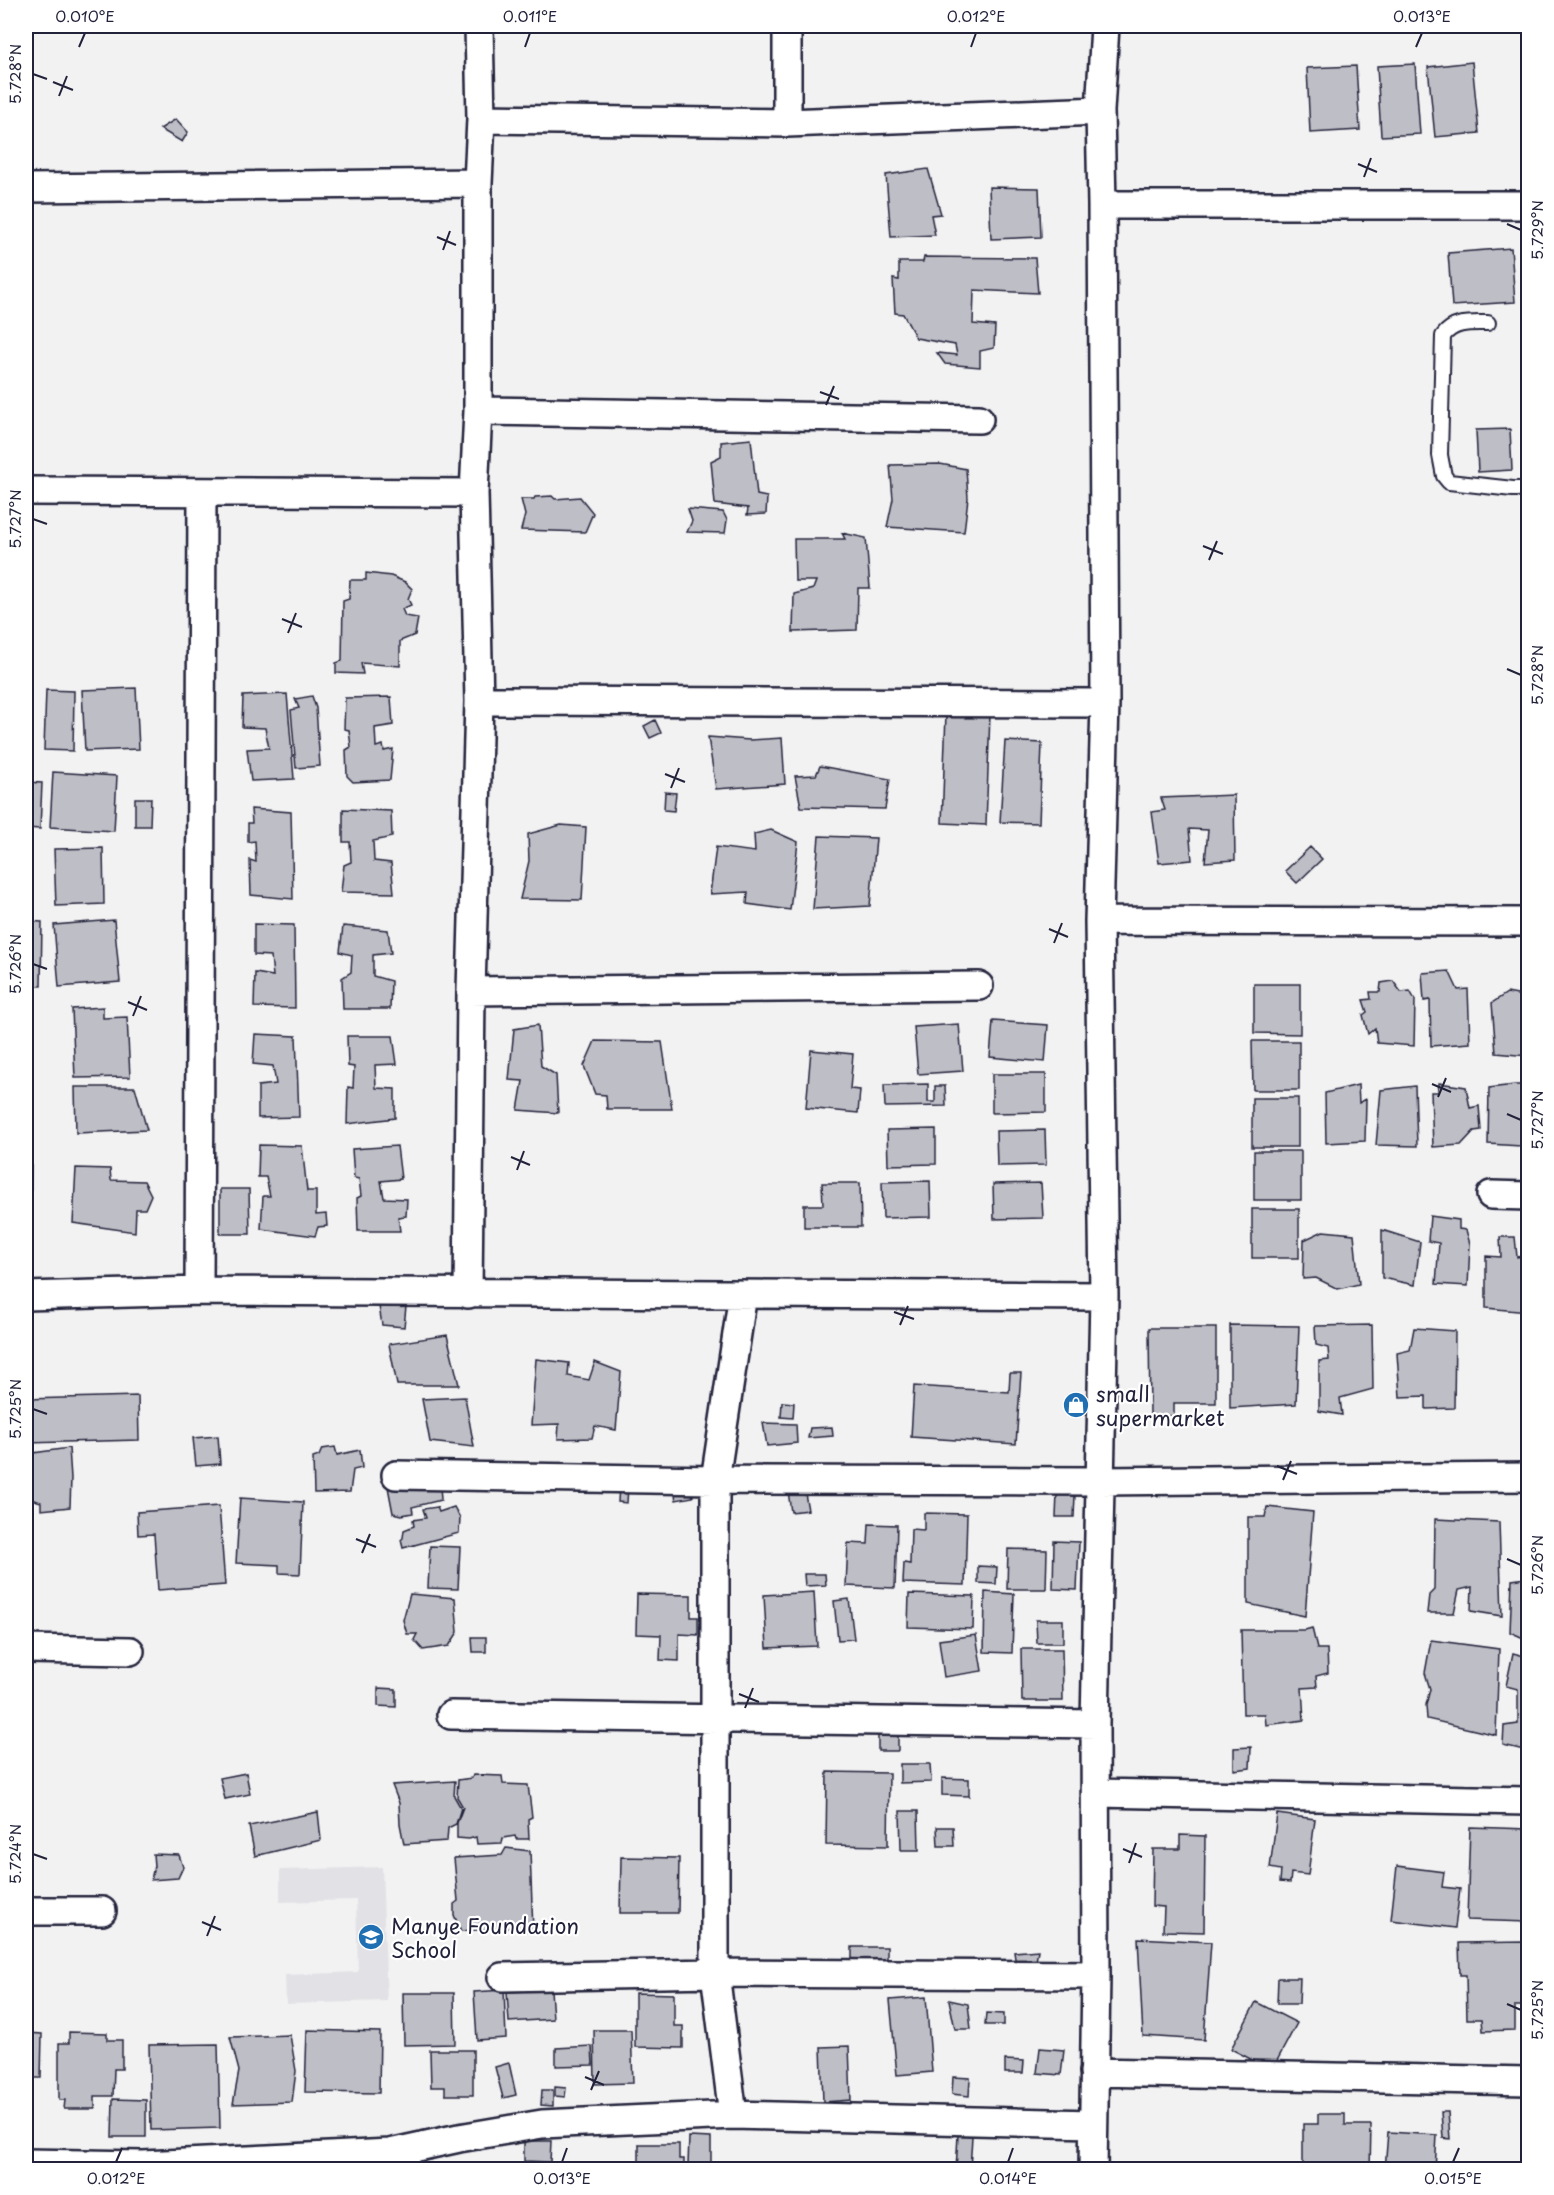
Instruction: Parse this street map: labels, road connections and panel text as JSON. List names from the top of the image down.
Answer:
{
  "places": {
    "shop": ["small supermarket"],
    "school or university": ["Manye Foundation School"]
  },
  "coordinates": [
    "0.010°E",
    "0.011°E",
    "0.012°E",
    "0.013°E",
    "5.728°N",
    "5.729°N",
    "5.727°N",
    "5.726°N",
    "5.725°N",
    "5.724°N",
    "0.014°E",
    "0.015°E"
  ]
}
